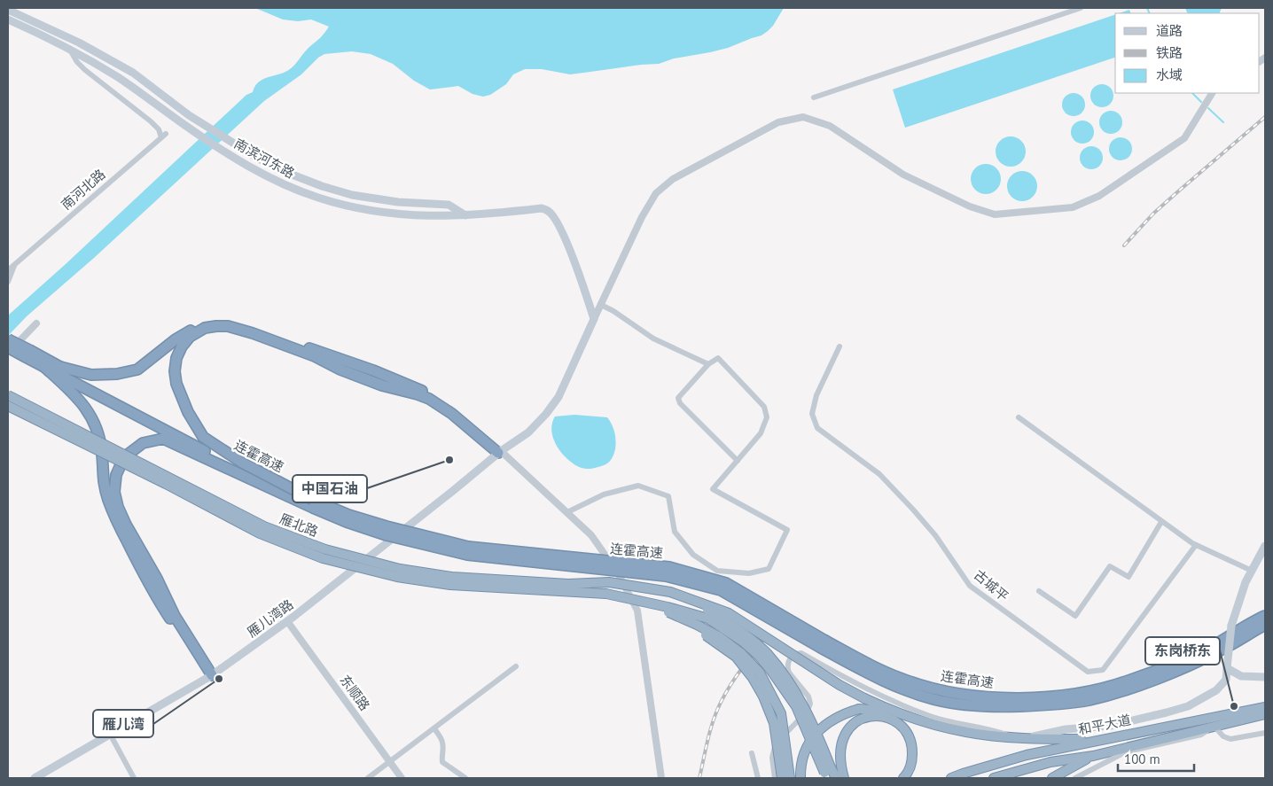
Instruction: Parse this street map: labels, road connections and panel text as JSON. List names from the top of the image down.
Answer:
{
  "streets": {
    "highway": ["连霍高速", "雁北路", "和平大道"],
    "main road": ["南滨河东路", "雁儿湾路"],
    "street": ["南河北路", "古城平", "东顺路"]
  },
  "crossings": [
    ["南滨河东路", "南河北路"],
    ["南滨河东路", "雁儿湾路"],
    ["雁儿湾路", "东顺路"]
  ],
  "places": ["中国石油", "雁儿湾", "东岗桥东"],
  "legend": ["道路", "铁路", "水域"],
  "scale_bar": "100 m"
}
